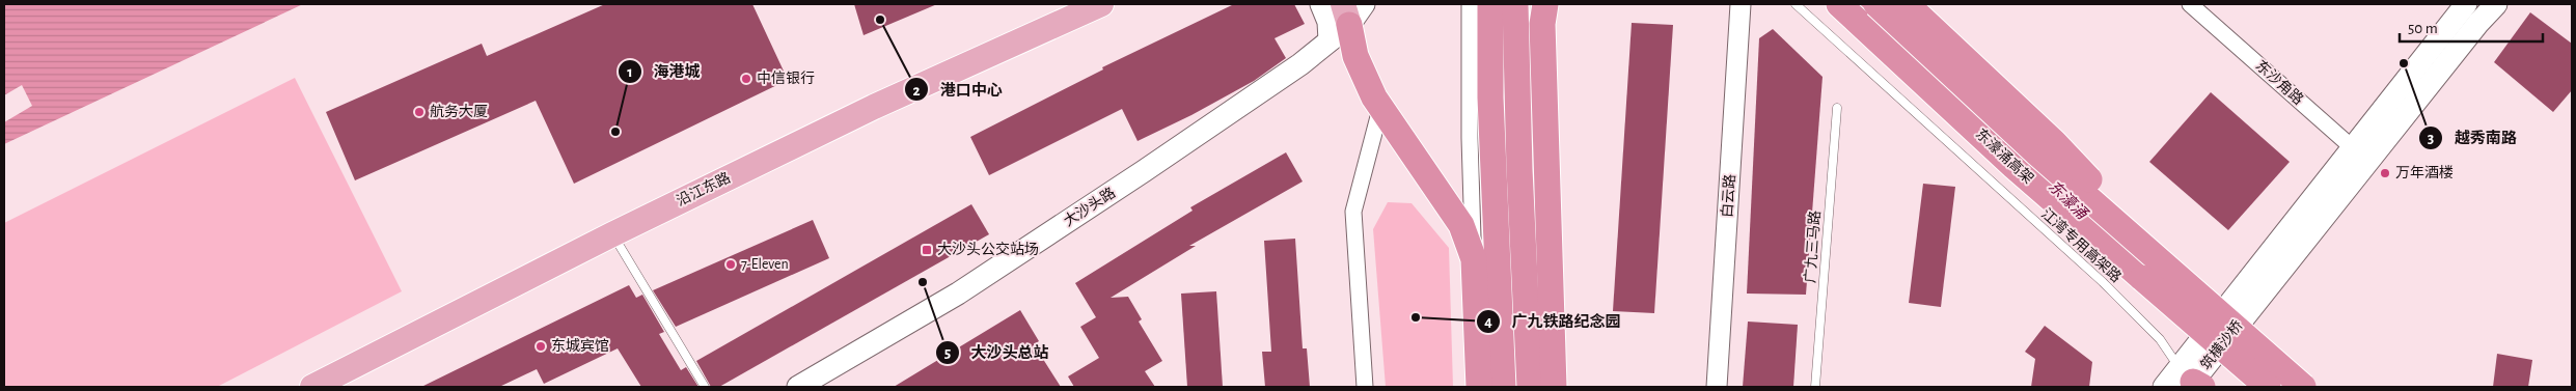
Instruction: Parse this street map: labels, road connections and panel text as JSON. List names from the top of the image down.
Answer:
{
  "streets": {
    "highway": ["东濠涌高架"],
    "main road": ["沿江东路", "大沙头路", "筑横沙桥"],
    "street": ["东沙角路", "白云路"],
    "lane": ["江湾专用高架路", "广九三马路"]
  },
  "crossings": [
    ["东沙角路", "筑横沙桥"],
    ["东濠涌高架", "筑横沙桥"],
    ["江湾专用高架路", "筑横沙桥"]
  ],
  "water": ["东濠涌"],
  "places": {
    "other": [
      "港口中心",
      "越秀南路",
      "中信银行",
      "航务大厦",
      "海港城",
      "万年酒楼",
      "7-Eleven",
      "大沙头总站",
      "广九铁路纪念园",
      "东城宾馆"
    ],
    "transit": ["大沙头公交站场"]
  },
  "scale_bar": "50 m"
}
